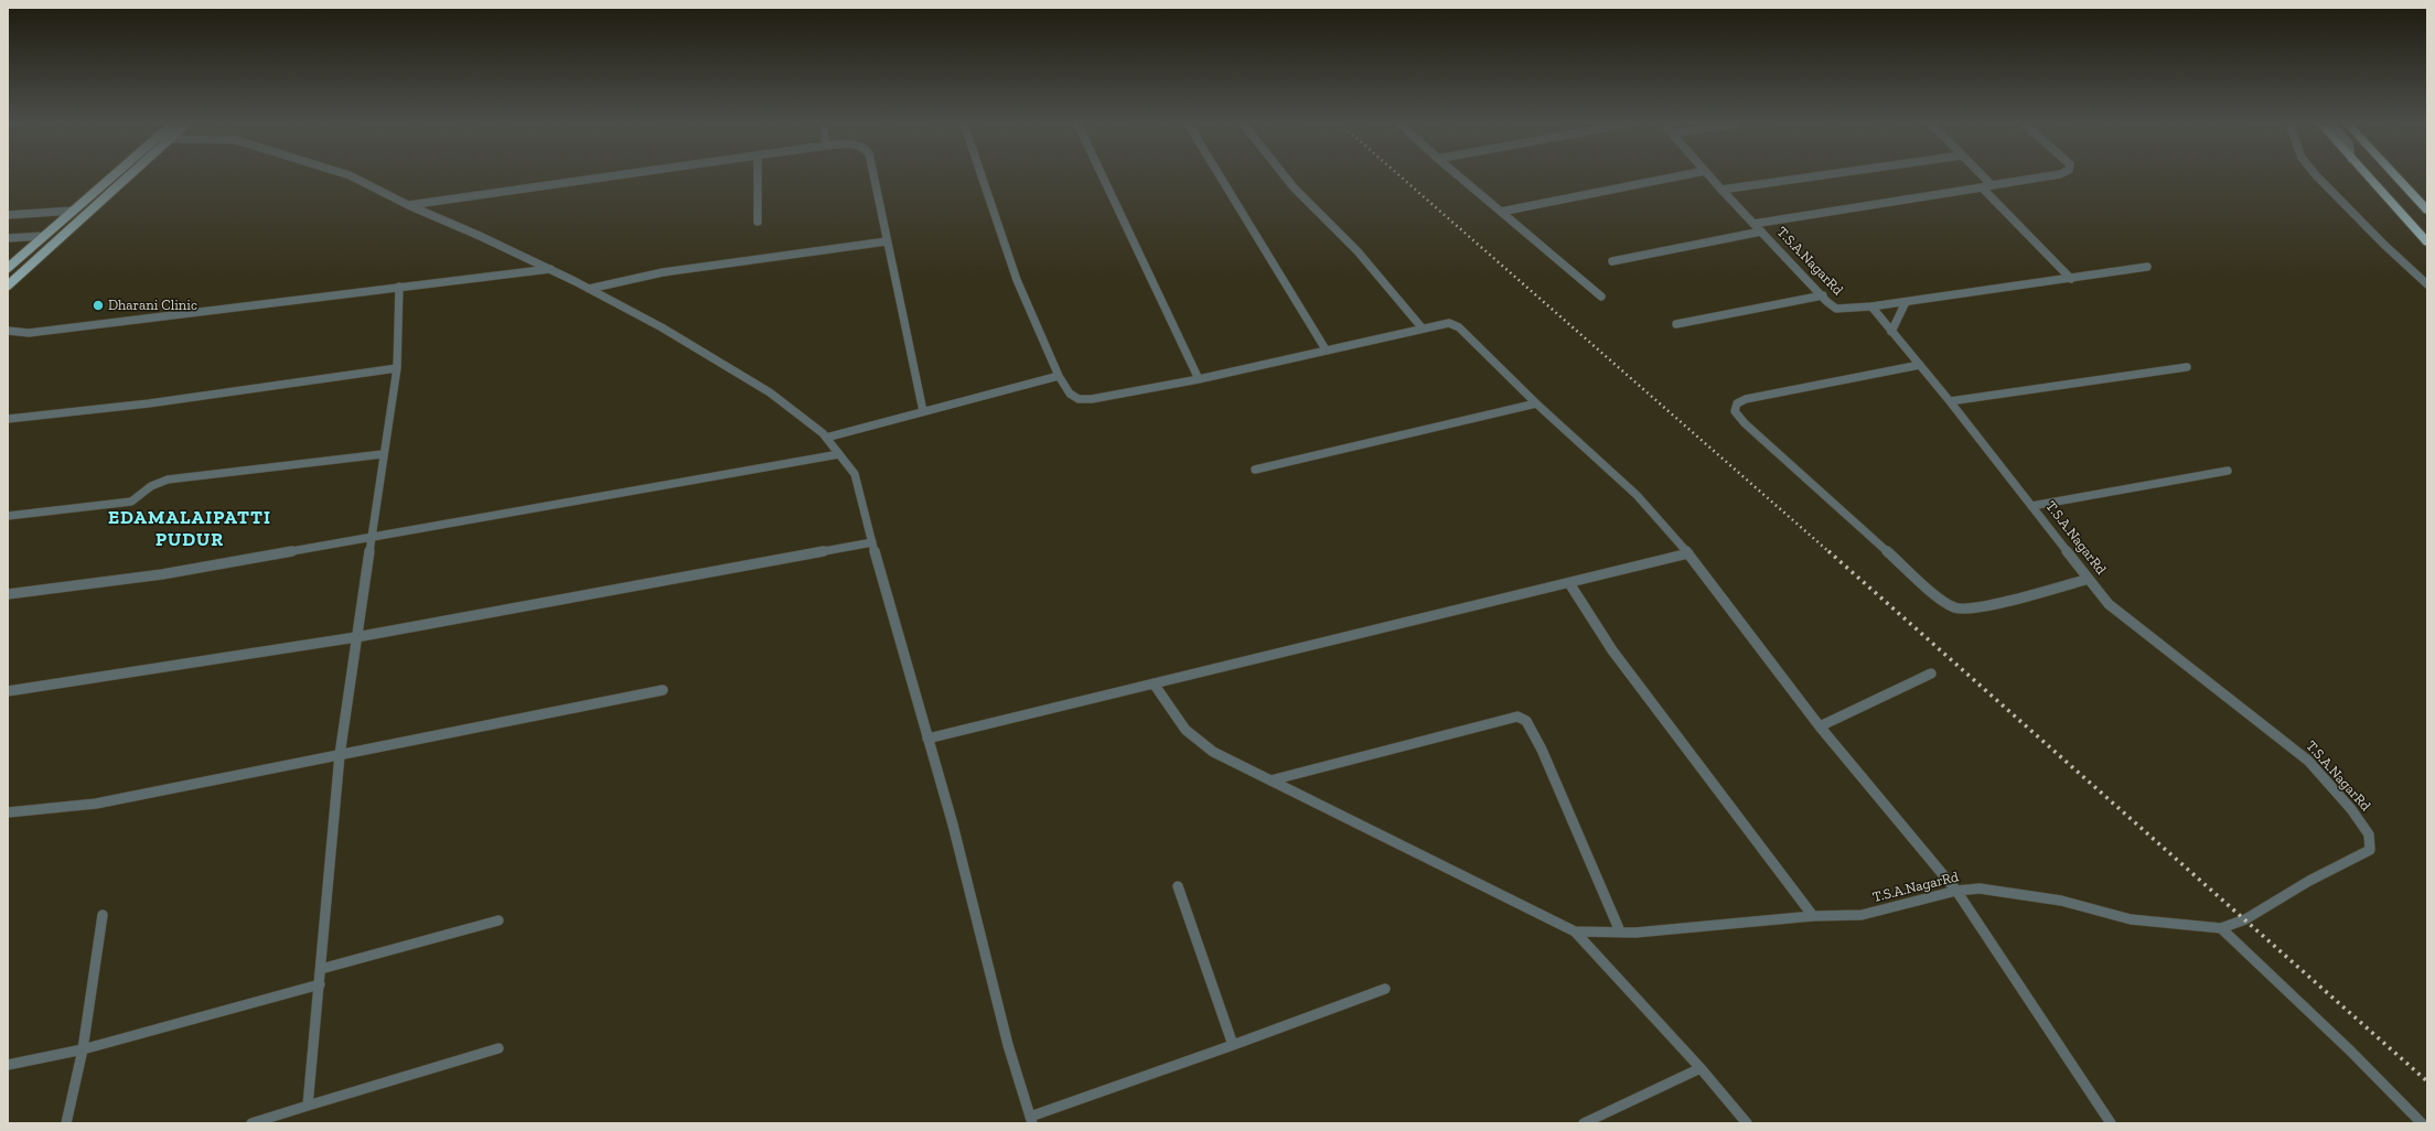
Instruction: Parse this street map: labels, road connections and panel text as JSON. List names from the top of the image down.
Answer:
{
  "streets": {
    "street": ["T.S.A.NagarRd"]
  },
  "districts": ["EDAMALAIPATTI PUDUR"],
  "places": ["Dharani Clinic"]
}
